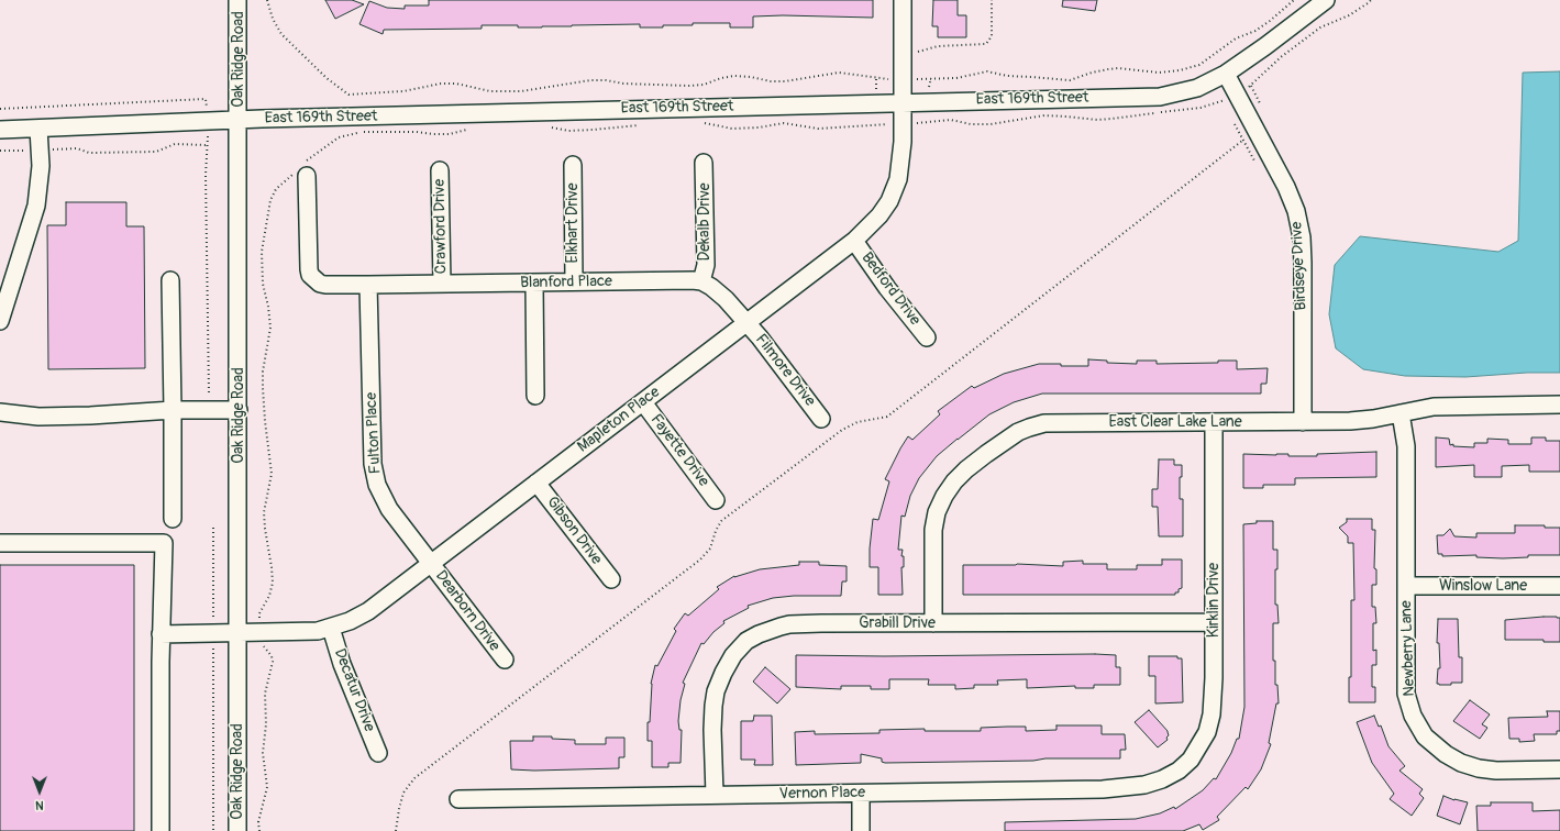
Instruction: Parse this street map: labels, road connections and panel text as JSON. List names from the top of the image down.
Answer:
{
  "streets": {
    "street": [
      "Oak Ridge Road",
      "East 169th Street",
      "Dekalb Drive",
      "Elkhart Drive",
      "Crawford Drive",
      "Birdseye Drive",
      "Blanford Place",
      "Bedford Drive",
      "Filmore Drive",
      "Mapleton Place",
      "East Clear Lake Lane",
      "Fulton Place",
      "Fayette Drive",
      "Gibson Drive",
      "Winslow Lane",
      "Kirklin Drive",
      "Dearborn Drive",
      "Grabill Drive",
      "Newberry Lane",
      "Decatur Drive",
      "Vernon Place"
    ]
  },
  "crossings": [
    ["Oak Ridge Road", "East 169th Street"],
    ["Oak Ridge Road", "Mapleton Place"],
    ["East 169th Street", "Birdseye Drive"],
    ["East 169th Street", "Mapleton Place"],
    ["Dekalb Drive", "Blanford Place"],
    ["Elkhart Drive", "Blanford Place"],
    ["Crawford Drive", "Blanford Place"],
    ["Birdseye Drive", "East Clear Lake Lane"],
    ["Blanford Place", "Filmore Drive"],
    ["Blanford Place", "Mapleton Place"],
    ["Blanford Place", "Fulton Place"],
    ["Bedford Drive", "Mapleton Place"],
    ["Filmore Drive", "Mapleton Place"],
    ["Mapleton Place", "Fulton Place"],
    ["Mapleton Place", "Fayette Drive"],
    ["Mapleton Place", "Gibson Drive"],
    ["Mapleton Place", "Dearborn Drive"],
    ["Mapleton Place", "Decatur Drive"],
    ["East Clear Lake Lane", "Kirklin Drive"],
    ["East Clear Lake Lane", "Grabill Drive"],
    ["East Clear Lake Lane", "Newberry Lane"],
    ["Fulton Place", "Dearborn Drive"],
    ["Winslow Lane", "Newberry Lane"],
    ["Kirklin Drive", "Grabill Drive"],
    ["Kirklin Drive", "Vernon Place"],
    ["Grabill Drive", "Vernon Place"]
  ],
  "north": "bottom"
}
